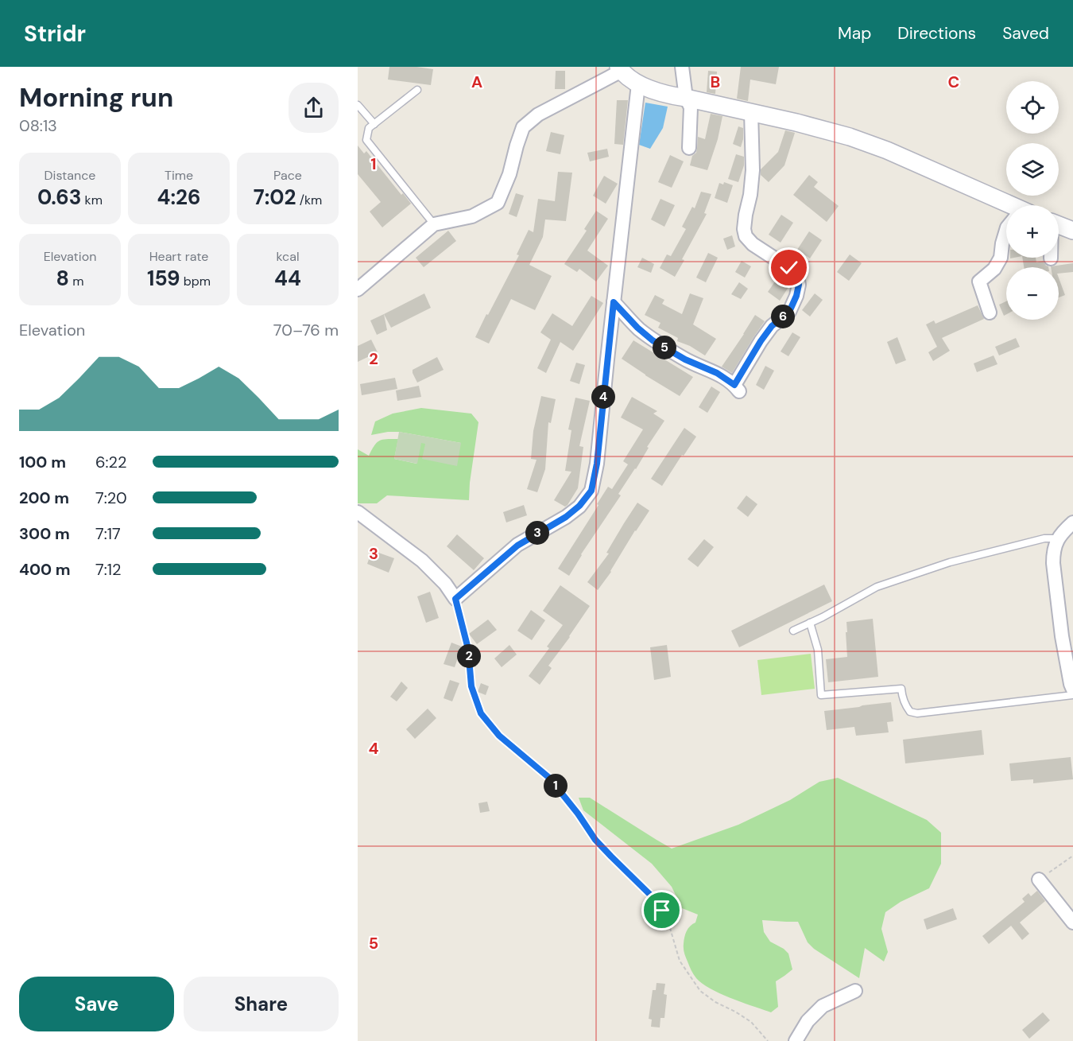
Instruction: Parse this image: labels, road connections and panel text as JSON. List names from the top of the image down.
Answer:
{
  "page": {
    "header": "Stridr",
    "nav": ["Map", "Directions", "Saved"],
    "heading": ["Morning run", "08:13"],
    "map_buttons": ["+", "−"],
    "stats": [
      ["Distance", "0.63 km"],
      ["Time", "4:26"],
      ["Pace", "7:02 /km"],
      ["Elevation", "8 m"],
      ["Heart rate", "159 bpm"],
      ["kcal", "44"]
    ],
    "pins": [
      "6",
      "5",
      "4",
      "3",
      "2",
      "1"
    ],
    "chart": ["Elevation", "70–76 m"],
    "list": [
      {
        "name": "100 m",
        "note": "6:22"
      },
      {
        "name": "200 m",
        "note": "7:20"
      },
      {
        "name": "300 m",
        "note": "7:17"
      },
      {
        "name": "400 m",
        "note": "7:12"
      }
    ],
    "buttons": ["Save", "Share"]
  },
  "grid": {
    "columns": ["A", "B", "C"],
    "rows": [
      "1",
      "2",
      "3",
      "4",
      "5"
    ]
  }
}
